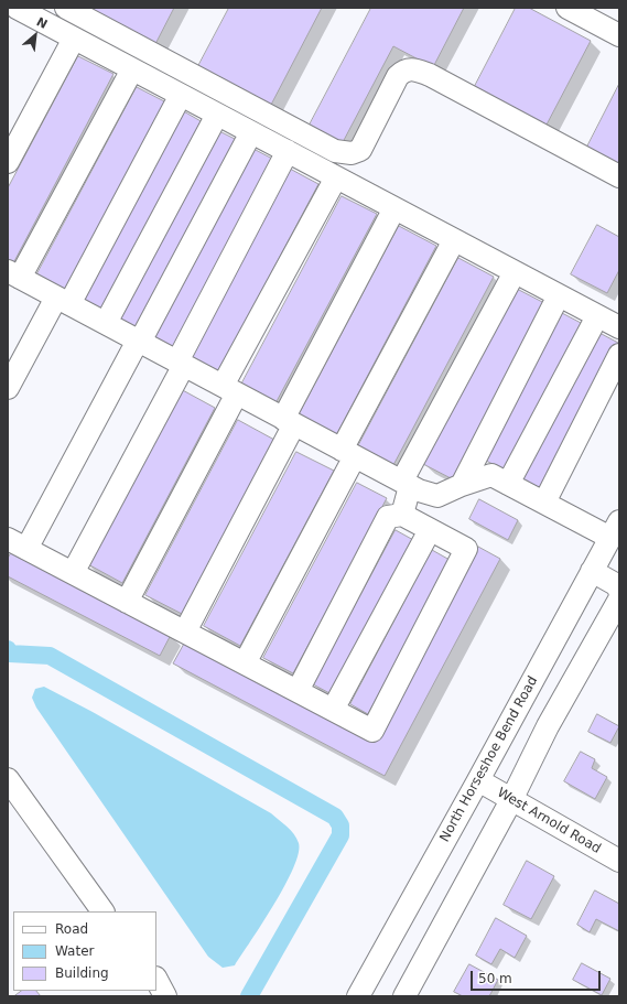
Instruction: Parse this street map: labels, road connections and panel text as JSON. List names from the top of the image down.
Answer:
{
  "streets": {
    "street": ["North Horseshoe Bend Road", "West Arnold Road"]
  },
  "crossings": [
    ["North Horseshoe Bend Road", "West Arnold Road"]
  ],
  "legend": ["Road", "Water", "Building"],
  "scale_bar": "50 m",
  "north": "top right"
}
